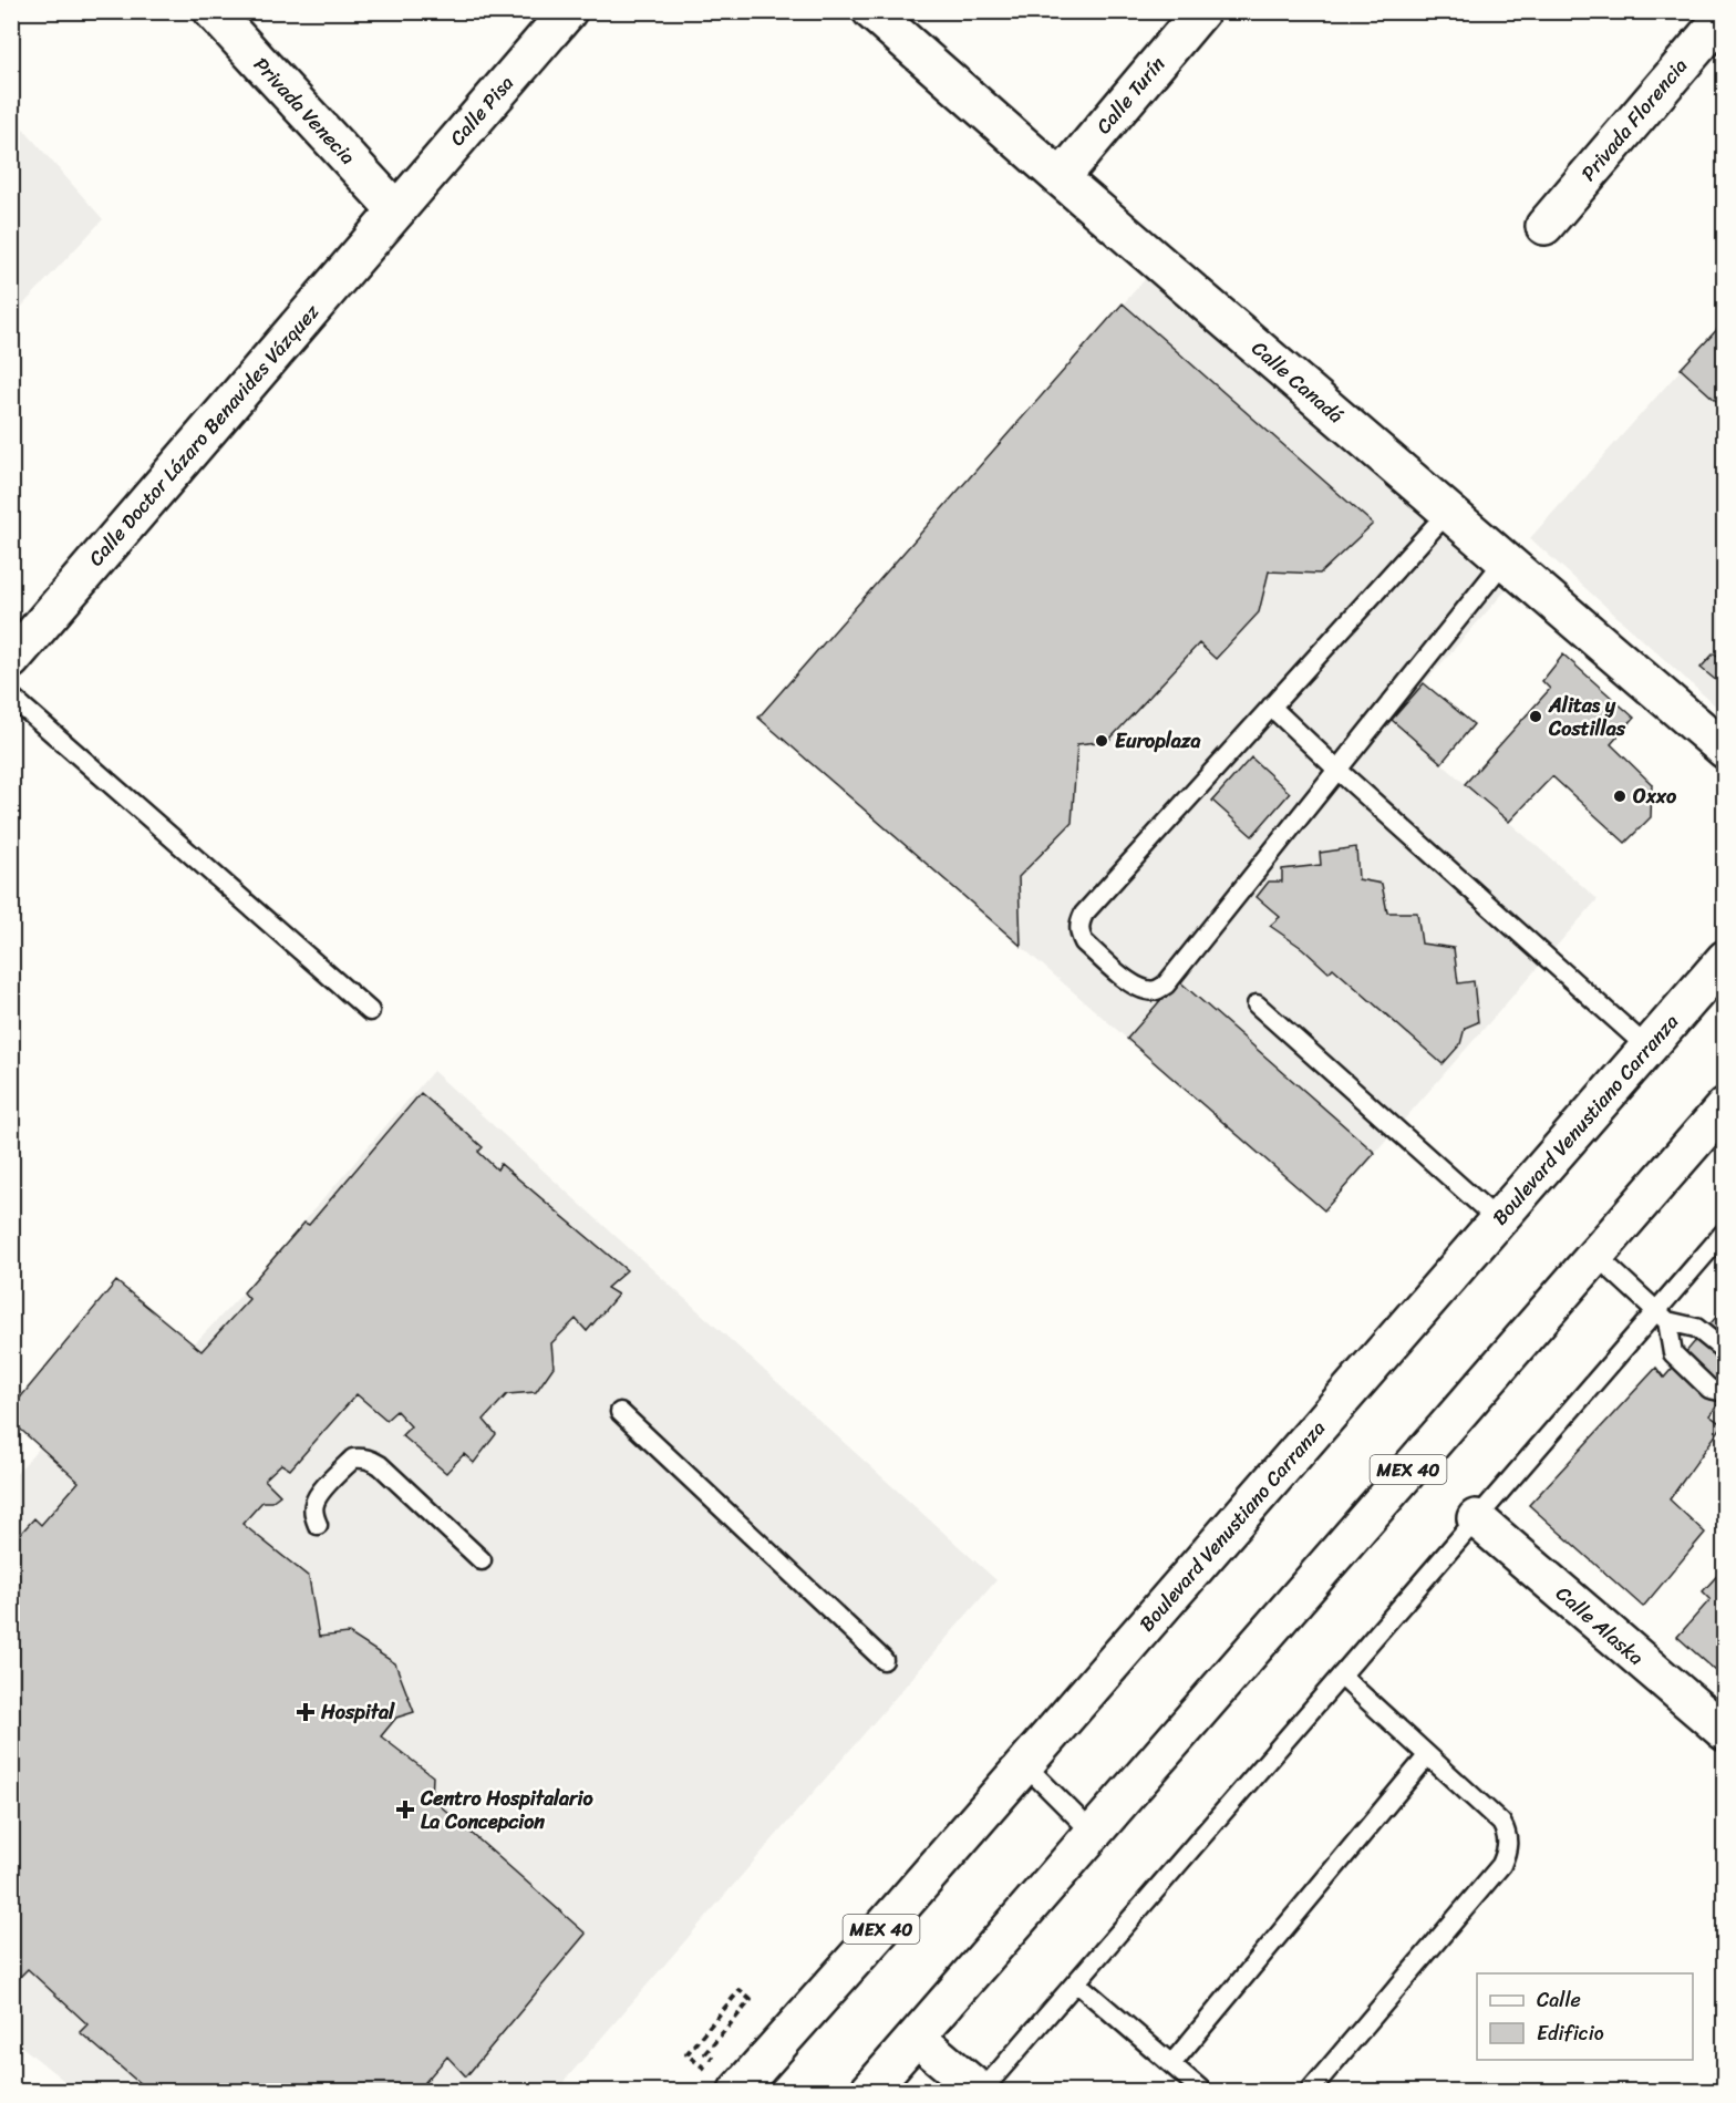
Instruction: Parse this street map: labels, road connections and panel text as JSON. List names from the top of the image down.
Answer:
{
  "streets": {
    "street": [
      "Calle Turín",
      "Privada Venecia",
      "Calle Pisa",
      "Privada Florencia",
      "Calle Canadá",
      "Calle Doctor Lázaro Benavides Vázquez",
      "Boulevard Venustiano Carranza",
      "MEX 40",
      "Calle Alaska"
    ]
  },
  "crossings": [
    ["Calle Turín", "Calle Canadá"],
    ["Privada Venecia", "Calle Pisa"],
    ["Privada Venecia", "Calle Doctor Lázaro Benavides Vázquez"],
    ["Calle Pisa", "Calle Doctor Lázaro Benavides Vázquez"]
  ],
  "places": {
    "other": ["Alitas y Costillas", "Europlaza", "Oxxo"],
    "health": ["Hospital", "Centro Hospitalario La Concepcion"]
  },
  "legend": ["Calle", "Edificio"]
}
